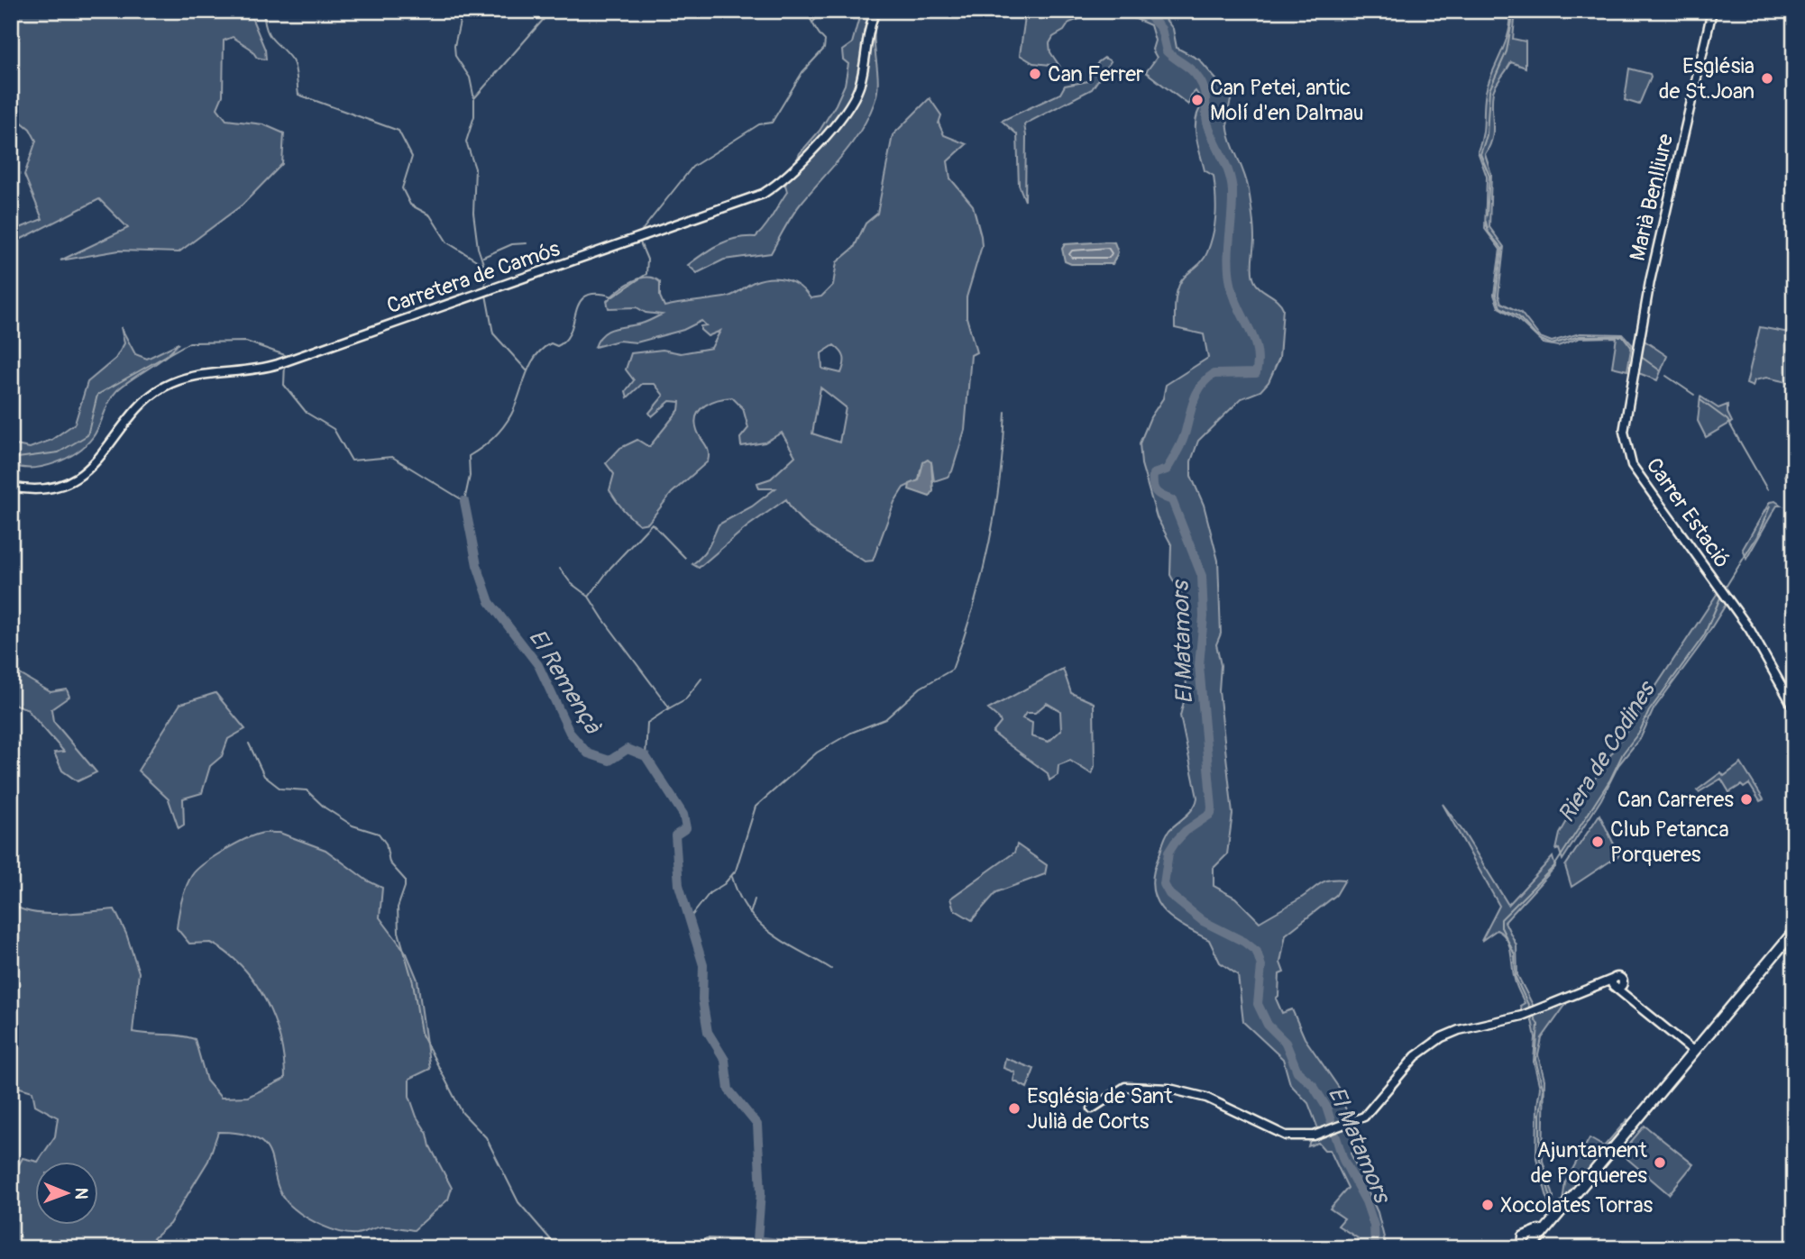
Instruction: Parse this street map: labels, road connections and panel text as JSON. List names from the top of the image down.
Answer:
{
  "streets": {
    "street": ["Marià Benlliure", "Carretera de Camós", "Carrer Estació"]
  },
  "crossings": [
    ["Marià Benlliure", "Carrer Estació"]
  ],
  "water": ["El Matamors", "El Remençà", "Riera de Codines"],
  "places": [
    "Can Ferrer",
    "Església de St.Joan",
    "Can Petei, antic Molí d'en Dalmau",
    "Can Carreres",
    "Club Petanca Porqueres",
    "Església de Sant Julià de Corts",
    "Ajuntament de Porqueres",
    "Xocolates Torras"
  ],
  "north": "right"
}
